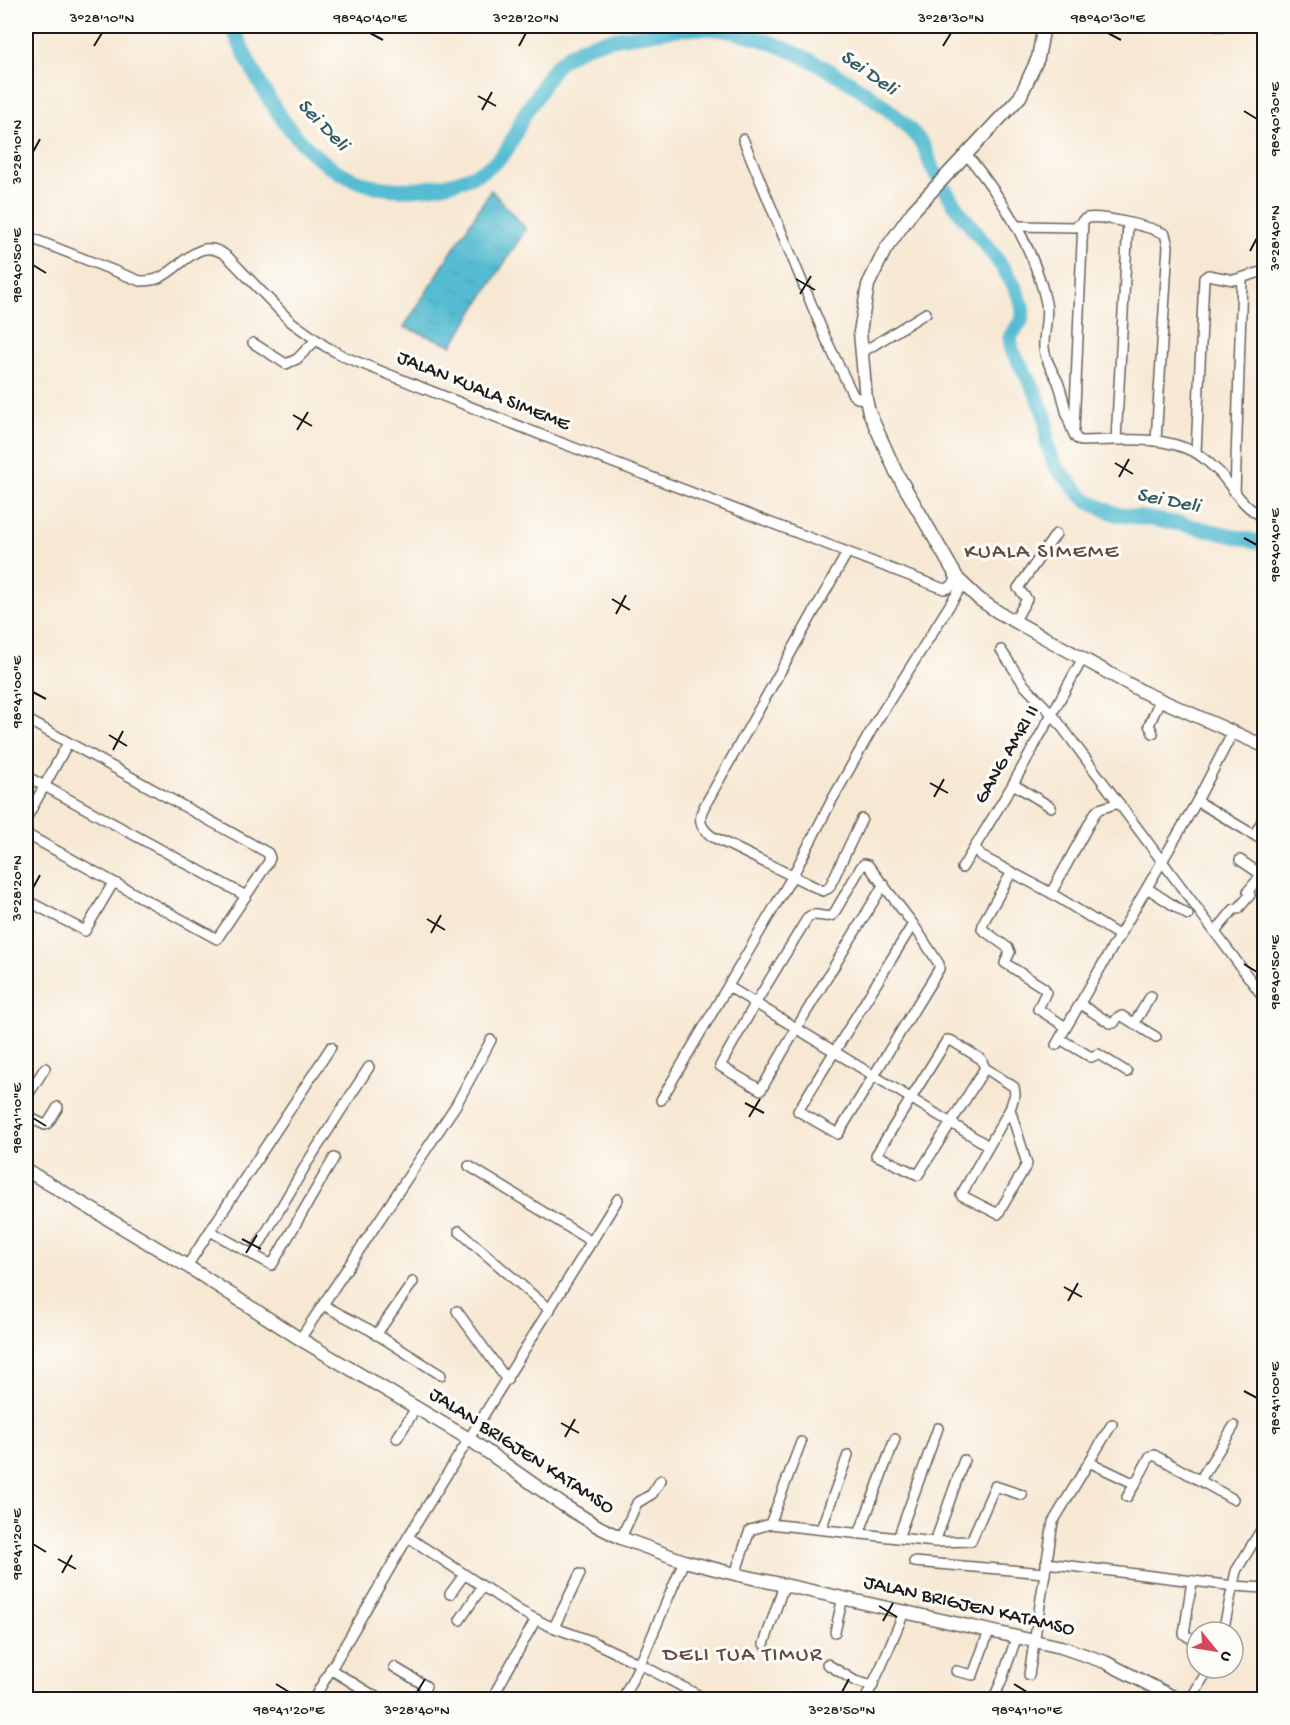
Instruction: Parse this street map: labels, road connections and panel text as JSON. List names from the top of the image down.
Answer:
{
  "streets": {
    "main road": ["JALAN BRIGJEN KATAMSO"],
    "street": ["JALAN KUALA SIMEME", "GANG AMRI II"]
  },
  "districts": ["KUALA SIMEME", "DELI TUA TIMUR"],
  "water": ["Sei Deli"],
  "north": "bottom right",
  "coordinates": [
    "3°28'10\"N",
    "98°40'40\"E",
    "3°28'20\"N",
    "3°28'30\"N",
    "98°40'30\"E",
    "3°28'40\"N",
    "98°40'50\"E",
    "98°41'00\"E",
    "98°41'10\"E",
    "98°41'20\"E",
    "3°28'50\"N"
  ]
}
